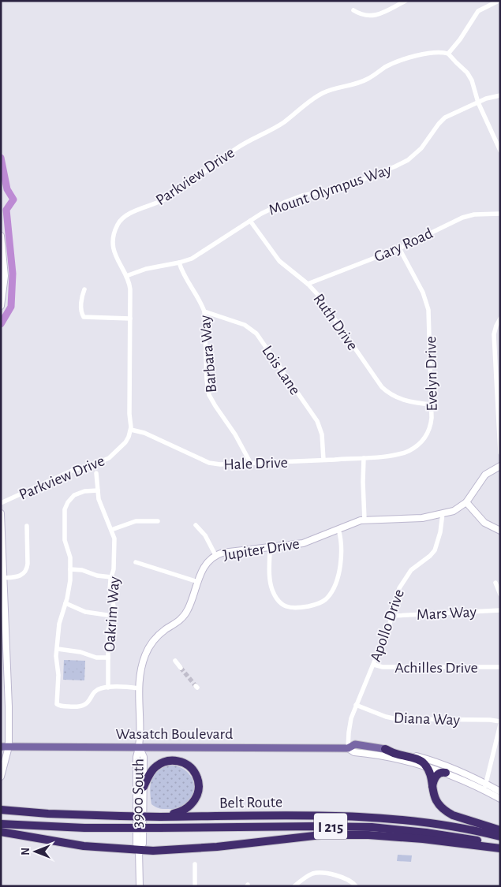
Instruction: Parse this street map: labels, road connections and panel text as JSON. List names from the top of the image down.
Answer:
{
  "streets": {
    "highway": ["Belt Route", "I 215"],
    "main road": ["Wasatch Boulevard"],
    "street": [
      "Parkview Drive",
      "Mount Olympus Way",
      "Gary Road",
      "Ruth Drive",
      "Barbara Way",
      "Lois Lane",
      "Evelyn Drive",
      "Hale Drive",
      "Jupiter Drive",
      "Mars Way",
      "Oakrim Way",
      "Apollo Drive",
      "Achilles Drive",
      "Diana Way",
      "3900 South"
    ]
  },
  "crossings": [
    ["Parkview Drive", "Mount Olympus Way"],
    ["Parkview Drive", "Hale Drive"],
    ["Mount Olympus Way", "Ruth Drive"],
    ["Mount Olympus Way", "Barbara Way"],
    ["Gary Road", "Ruth Drive"],
    ["Gary Road", "Evelyn Drive"],
    ["Ruth Drive", "Evelyn Drive"],
    ["Barbara Way", "Lois Lane"],
    ["Barbara Way", "Hale Drive"],
    ["Lois Lane", "Hale Drive"],
    ["Evelyn Drive", "Hale Drive"],
    ["Jupiter Drive", "Apollo Drive"],
    ["Jupiter Drive", "Wasatch Boulevard"],
    ["Jupiter Drive", "3900 South"],
    ["Mars Way", "Apollo Drive"],
    ["Apollo Drive", "Achilles Drive"],
    ["Apollo Drive", "Diana Way"],
    ["Apollo Drive", "Wasatch Boulevard"],
    ["Wasatch Boulevard", "3900 South"]
  ],
  "north": "left"
}
